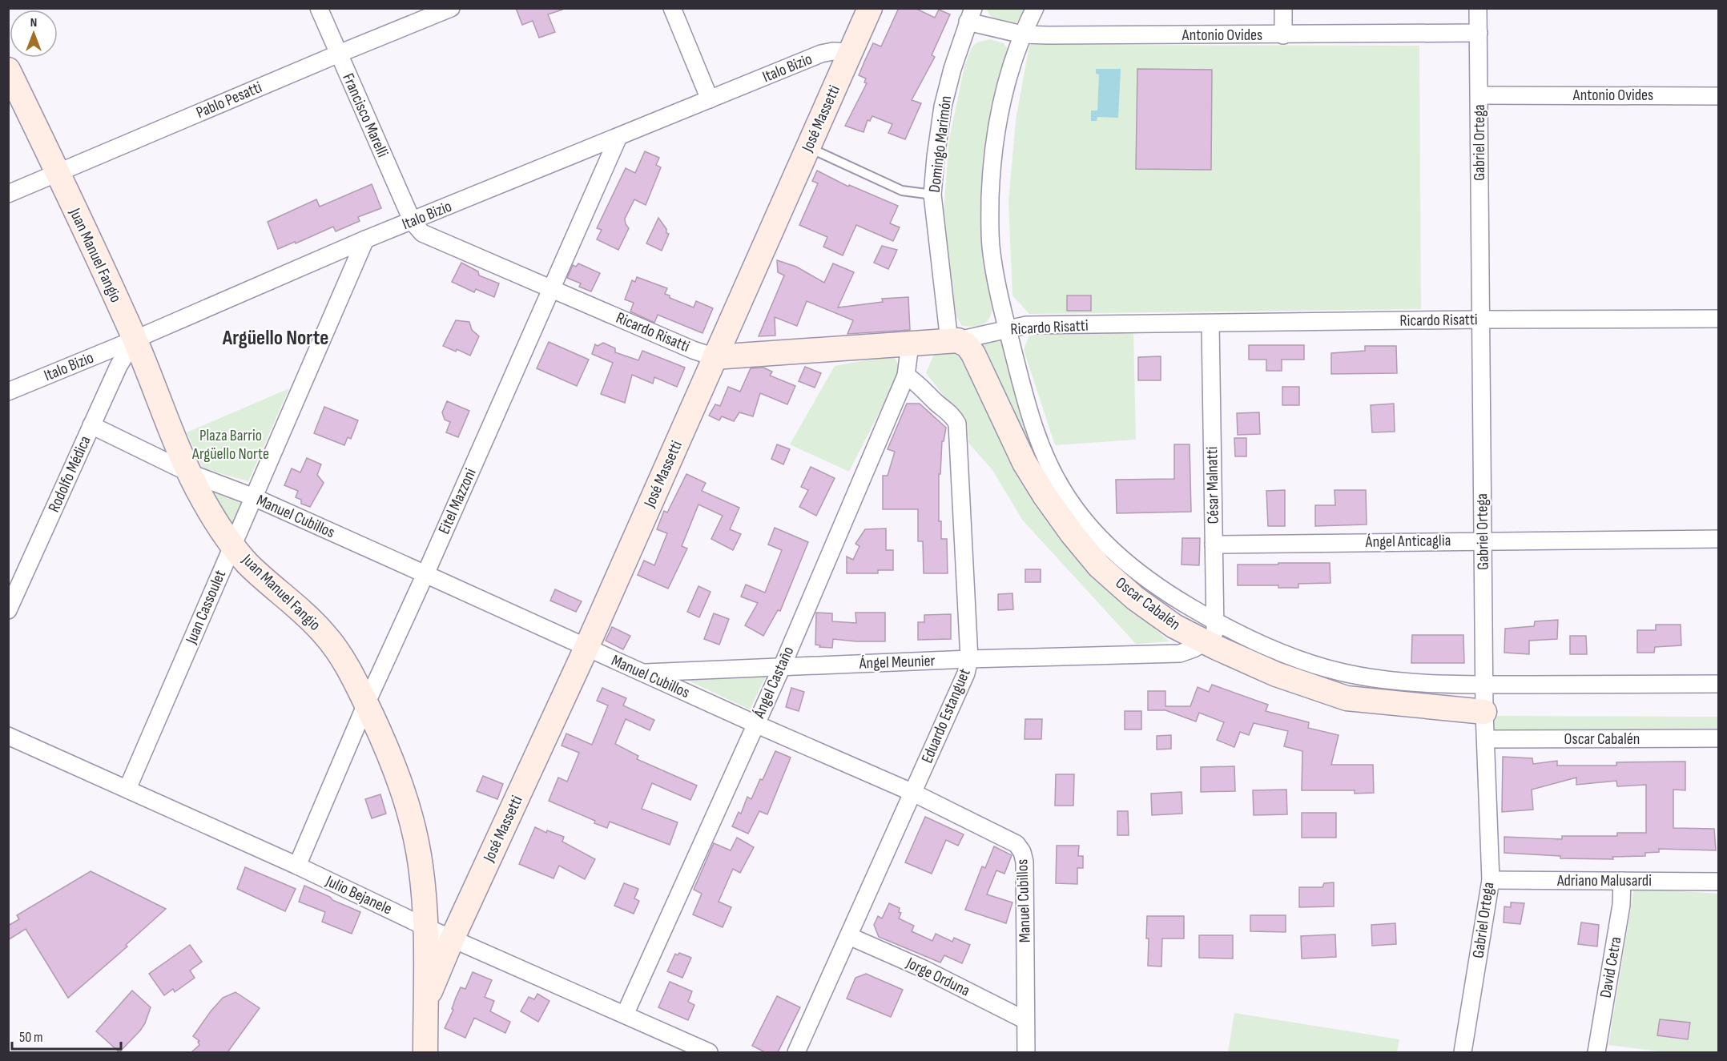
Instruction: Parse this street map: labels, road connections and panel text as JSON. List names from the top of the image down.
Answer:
{
  "streets": {
    "main road": [
      "José Massetti",
      "Juan Manuel Fangio",
      "Ricardo Risatti",
      "Oscar Cabalén"
    ],
    "street": [
      "Antonio Ovides",
      "Italo Bizio",
      "Pablo Pesatti",
      "Francisco Marelli",
      "Gabriel Ortega",
      "Domingo Marimón",
      "Rodolfo Médica",
      "César Malnatti",
      "Eitel Mazzoni",
      "Manuel Cubillos",
      "Ángel Anticaglia",
      "Juan Cassoulet",
      "Ángel Meunier",
      "Ángel Castaño",
      "Eduardo Estanguet",
      "Adriano Malusardi",
      "Julio Bejanele",
      "David Cetra",
      "Jorge Orduna"
    ]
  },
  "crossings": [
    ["Antonio Ovides", "Gabriel Ortega"],
    ["Antonio Ovides", "Domingo Marimón"],
    ["Italo Bizio", "Francisco Marelli"],
    ["Italo Bizio", "José Massetti"],
    ["Italo Bizio", "Juan Manuel Fangio"],
    ["Italo Bizio", "Ricardo Risatti"],
    ["Italo Bizio", "Rodolfo Médica"],
    ["Italo Bizio", "Eitel Mazzoni"],
    ["Italo Bizio", "Juan Cassoulet"],
    ["Pablo Pesatti", "Francisco Marelli"],
    ["Pablo Pesatti", "Juan Manuel Fangio"],
    ["Francisco Marelli", "Ricardo Risatti"],
    ["José Massetti", "Juan Manuel Fangio"],
    ["José Massetti", "Ricardo Risatti"],
    ["José Massetti", "Manuel Cubillos"],
    ["José Massetti", "Julio Bejanele"],
    ["Gabriel Ortega", "Ricardo Risatti"],
    ["Gabriel Ortega", "Ángel Anticaglia"],
    ["Gabriel Ortega", "Oscar Cabalén"],
    ["Gabriel Ortega", "Adriano Malusardi"],
    ["Domingo Marimón", "Ricardo Risatti"],
    ["Domingo Marimón", "Oscar Cabalén"],
    ["Juan Manuel Fangio", "Rodolfo Médica"],
    ["Juan Manuel Fangio", "Eitel Mazzoni"],
    ["Juan Manuel Fangio", "Manuel Cubillos"],
    ["Juan Manuel Fangio", "Juan Cassoulet"],
    ["Juan Manuel Fangio", "Julio Bejanele"],
    ["Ricardo Risatti", "César Malnatti"],
    ["Ricardo Risatti", "Eitel Mazzoni"],
    ["Ricardo Risatti", "Oscar Cabalén"],
    ["Ricardo Risatti", "Ángel Castaño"],
    ["Rodolfo Médica", "Manuel Cubillos"],
    ["César Malnatti", "Ángel Anticaglia"],
    ["César Malnatti", "Oscar Cabalén"],
    ["César Malnatti", "Ángel Meunier"],
    ["Eitel Mazzoni", "Manuel Cubillos"],
    ["Eitel Mazzoni", "Julio Bejanele"],
    ["Manuel Cubillos", "Juan Cassoulet"],
    ["Manuel Cubillos", "Ángel Meunier"],
    ["Manuel Cubillos", "Ángel Castaño"],
    ["Manuel Cubillos", "Eduardo Estanguet"],
    ["Manuel Cubillos", "Jorge Orduna"],
    ["Oscar Cabalén", "Ángel Meunier"],
    ["Juan Cassoulet", "Julio Bejanele"],
    ["Ángel Meunier", "Ángel Castaño"],
    ["Ángel Meunier", "Eduardo Estanguet"],
    ["Ángel Castaño", "Eduardo Estanguet"],
    ["Ángel Castaño", "Julio Bejanele"],
    ["Eduardo Estanguet", "Jorge Orduna"],
    ["Adriano Malusardi", "David Cetra"]
  ],
  "districts": ["Argüello Norte"],
  "parks": ["Plaza Barrio Argüello Norte"],
  "scale_bar": "50 m",
  "north": "top"
}
